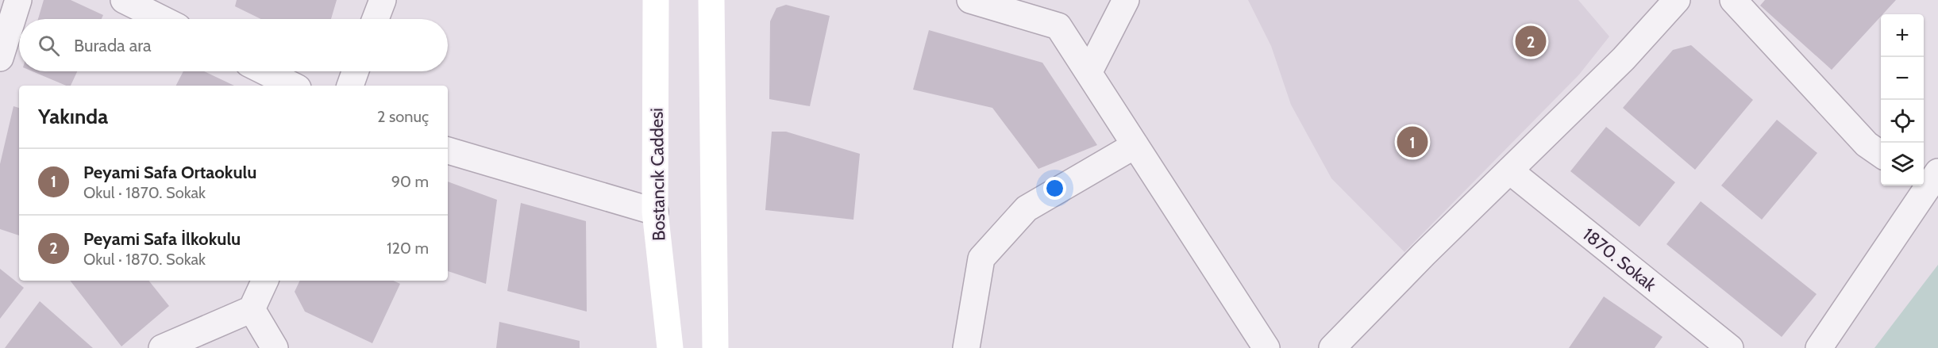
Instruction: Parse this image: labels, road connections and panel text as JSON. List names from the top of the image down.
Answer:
{
  "streets": {
    "main road": ["Bostancık Caddesi"],
    "street": ["1870. Sokak"]
  },
  "page": {
    "map_buttons": ["+", "−"],
    "search": "Burada ara",
    "pins": ["2", "1"],
    "heading": ["Yakında", "2 sonuç"],
    "list": [
      {
        "mark": "1",
        "name": "Peyami Safa Ortaokulu",
        "note": "Okul · 1870. Sokak",
        "value": "90 m"
      },
      {
        "mark": "2",
        "name": "Peyami Safa İlkokulu",
        "note": "Okul · 1870. Sokak",
        "value": "120 m"
      }
    ]
  }
}
